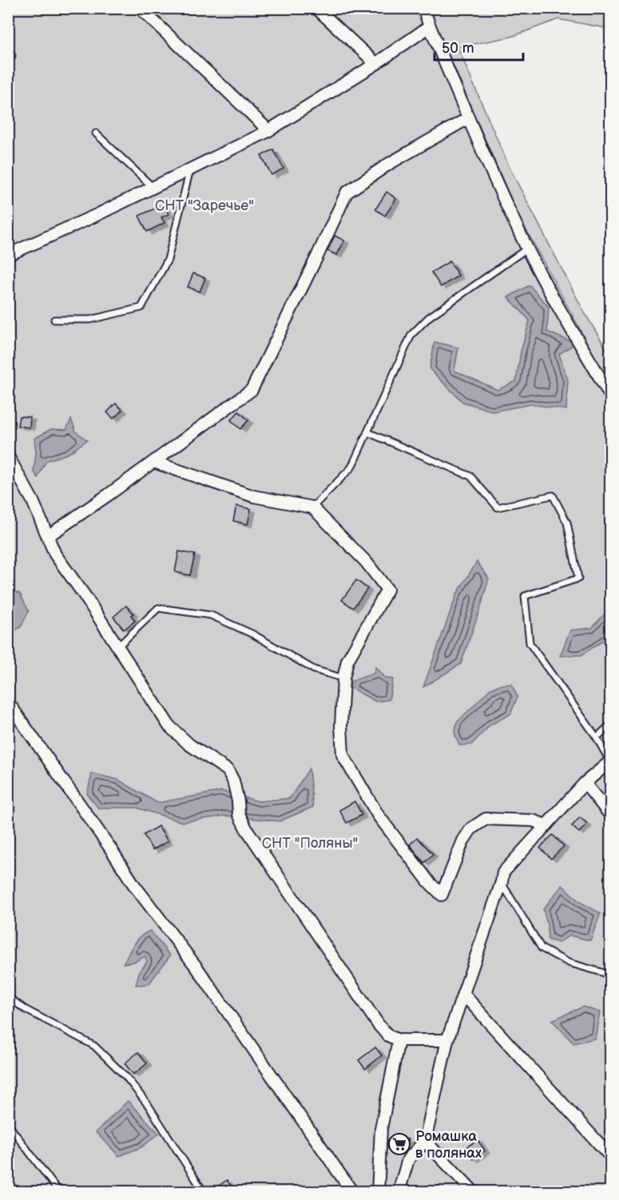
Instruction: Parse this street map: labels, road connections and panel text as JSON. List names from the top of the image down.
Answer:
{
  "parks": ["СНТ \"Заречье\"", "СНТ \"Поляны\""],
  "places": {
    "supermarket": ["Ромашка в полянах"]
  },
  "scale_bar": "50 m"
}
